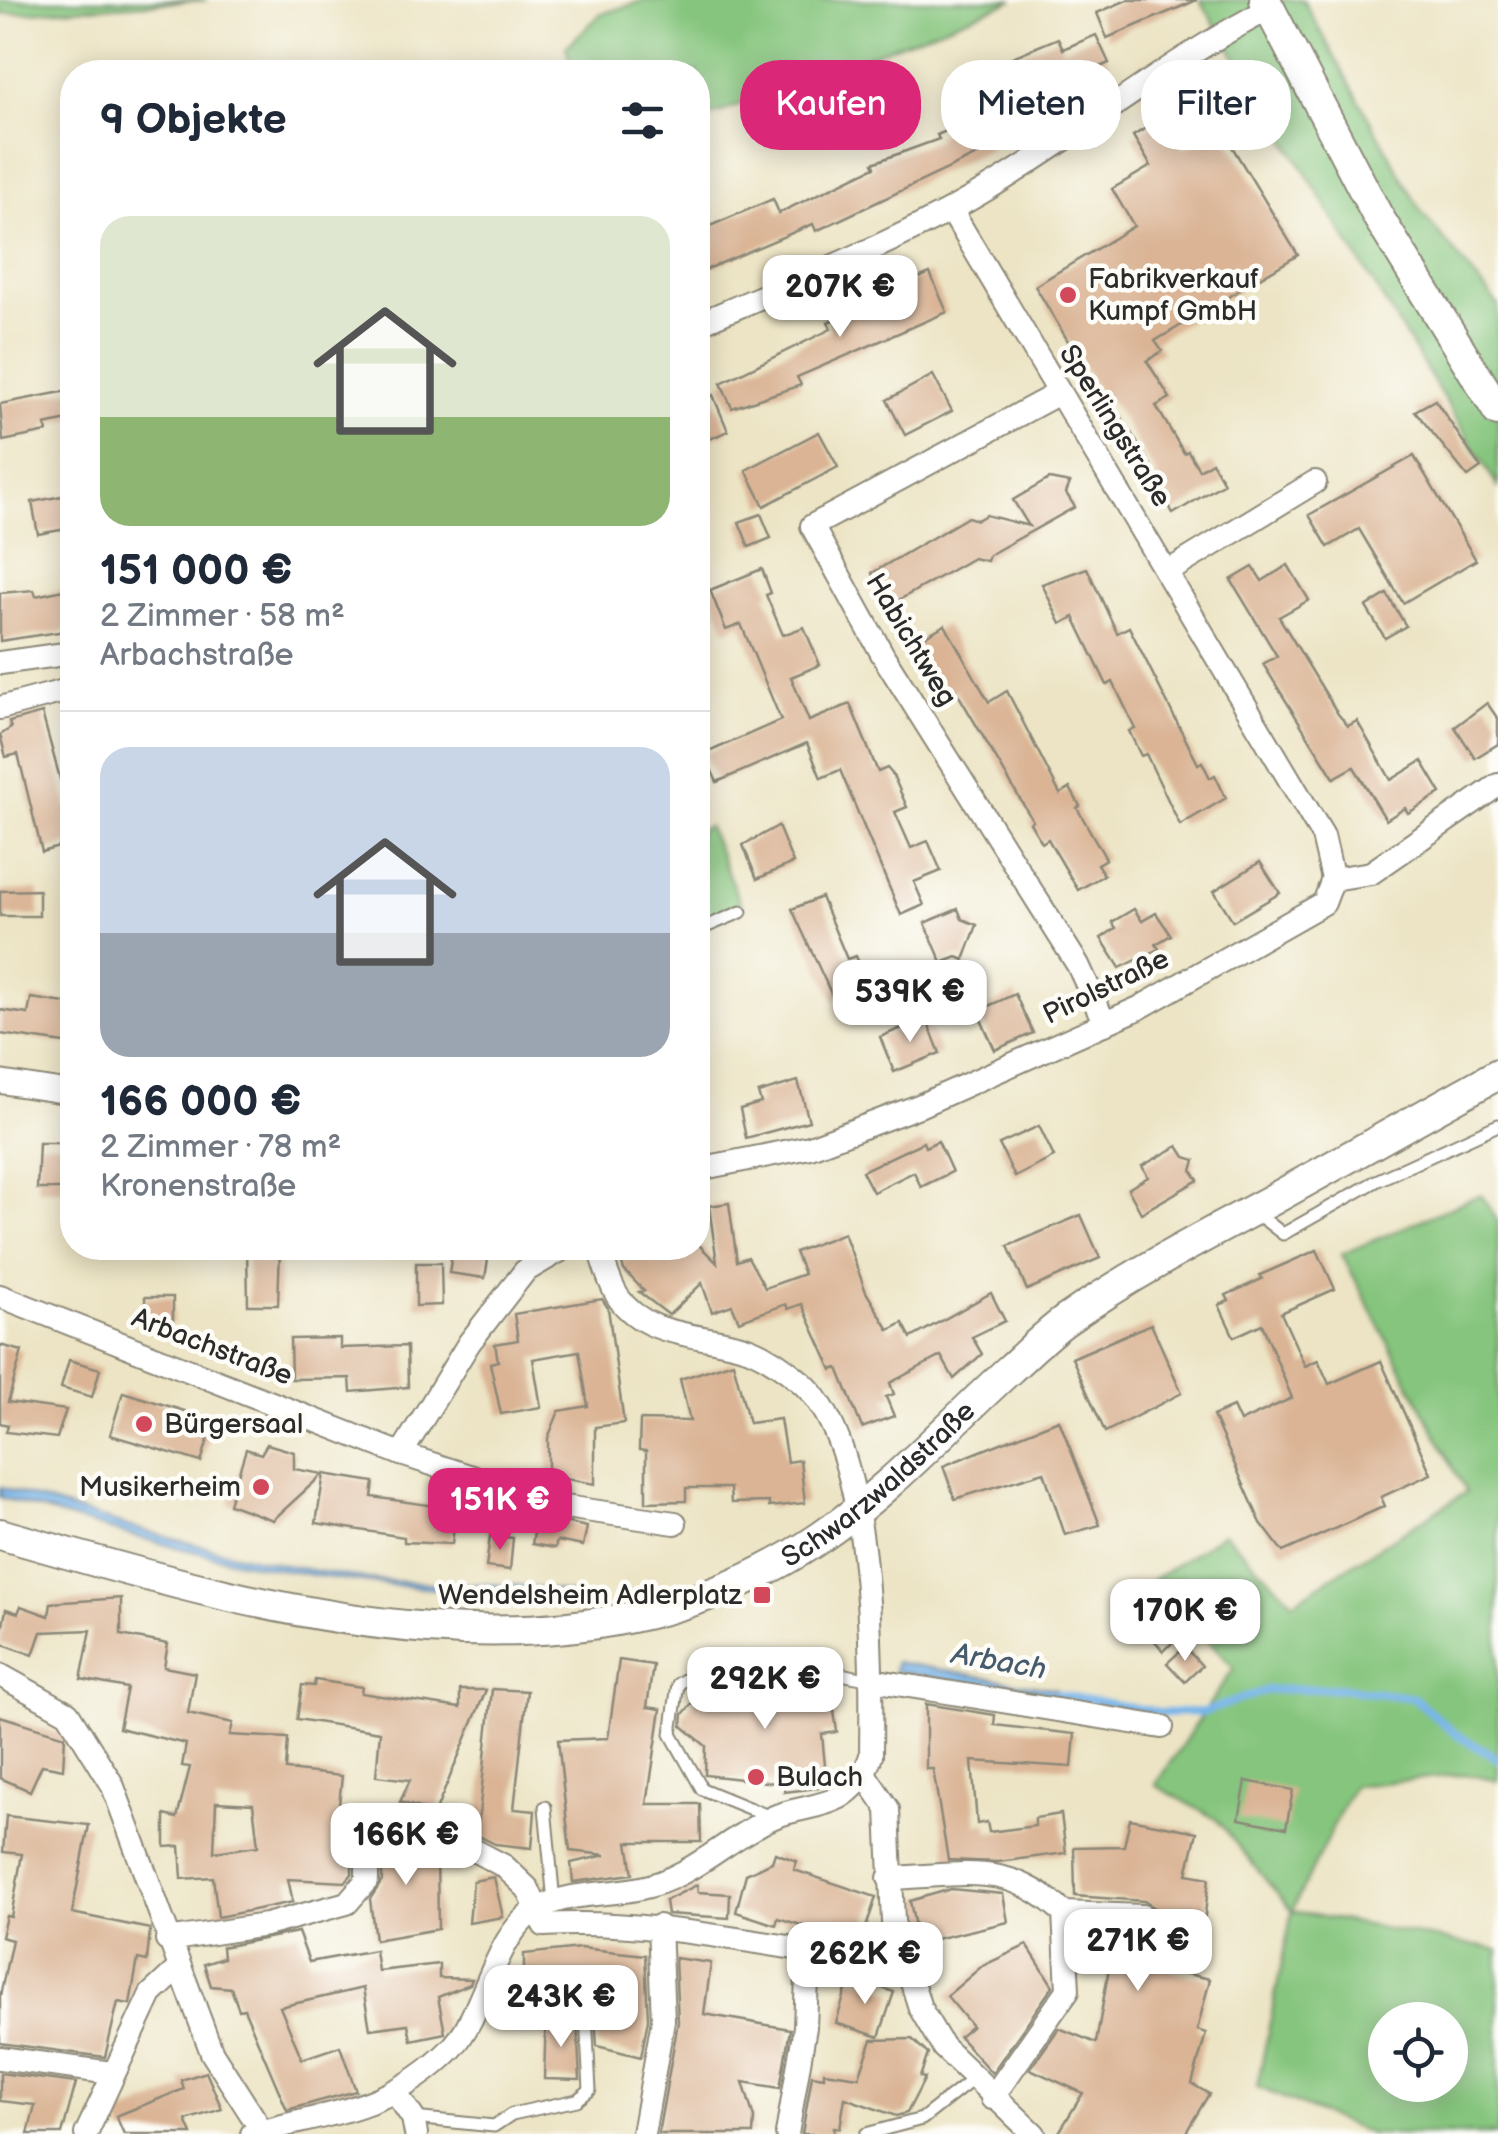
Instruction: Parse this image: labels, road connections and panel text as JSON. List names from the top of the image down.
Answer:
{
  "streets": {
    "street": [
      "Sperlingstraße",
      "Habichtweg",
      "Pirolstraße",
      "Arbachstraße",
      "Schwarzwaldstraße"
    ]
  },
  "crossings": [
    ["Sperlingstraße", "Habichtweg"],
    ["Sperlingstraße", "Pirolstraße"],
    ["Habichtweg", "Pirolstraße"]
  ],
  "water": ["Arbach"],
  "places": {
    "other": [
      "Fabrikverkauf Kumpf GmbH",
      "Bürgersaal",
      "Musikerheim",
      "Bulach"
    ],
    "transit": ["Wendelsheim Adlerplatz"]
  },
  "page": {
    "chip": ["Kaufen", "Mieten", "Filter"],
    "heading": "9 Objekte",
    "list": [
      {
        "name": "151 000 €",
        "note": "2 Zimmer · 58 m² · Arbachstraße"
      },
      {
        "name": "166 000 €",
        "note": "2 Zimmer · 78 m² · Kronenstraße"
      }
    ],
    "price": [
      "207K €",
      "539K €",
      "151K €",
      "170K €",
      "292K €",
      "166K €",
      "271K €",
      "262K €",
      "243K €"
    ]
  }
}
